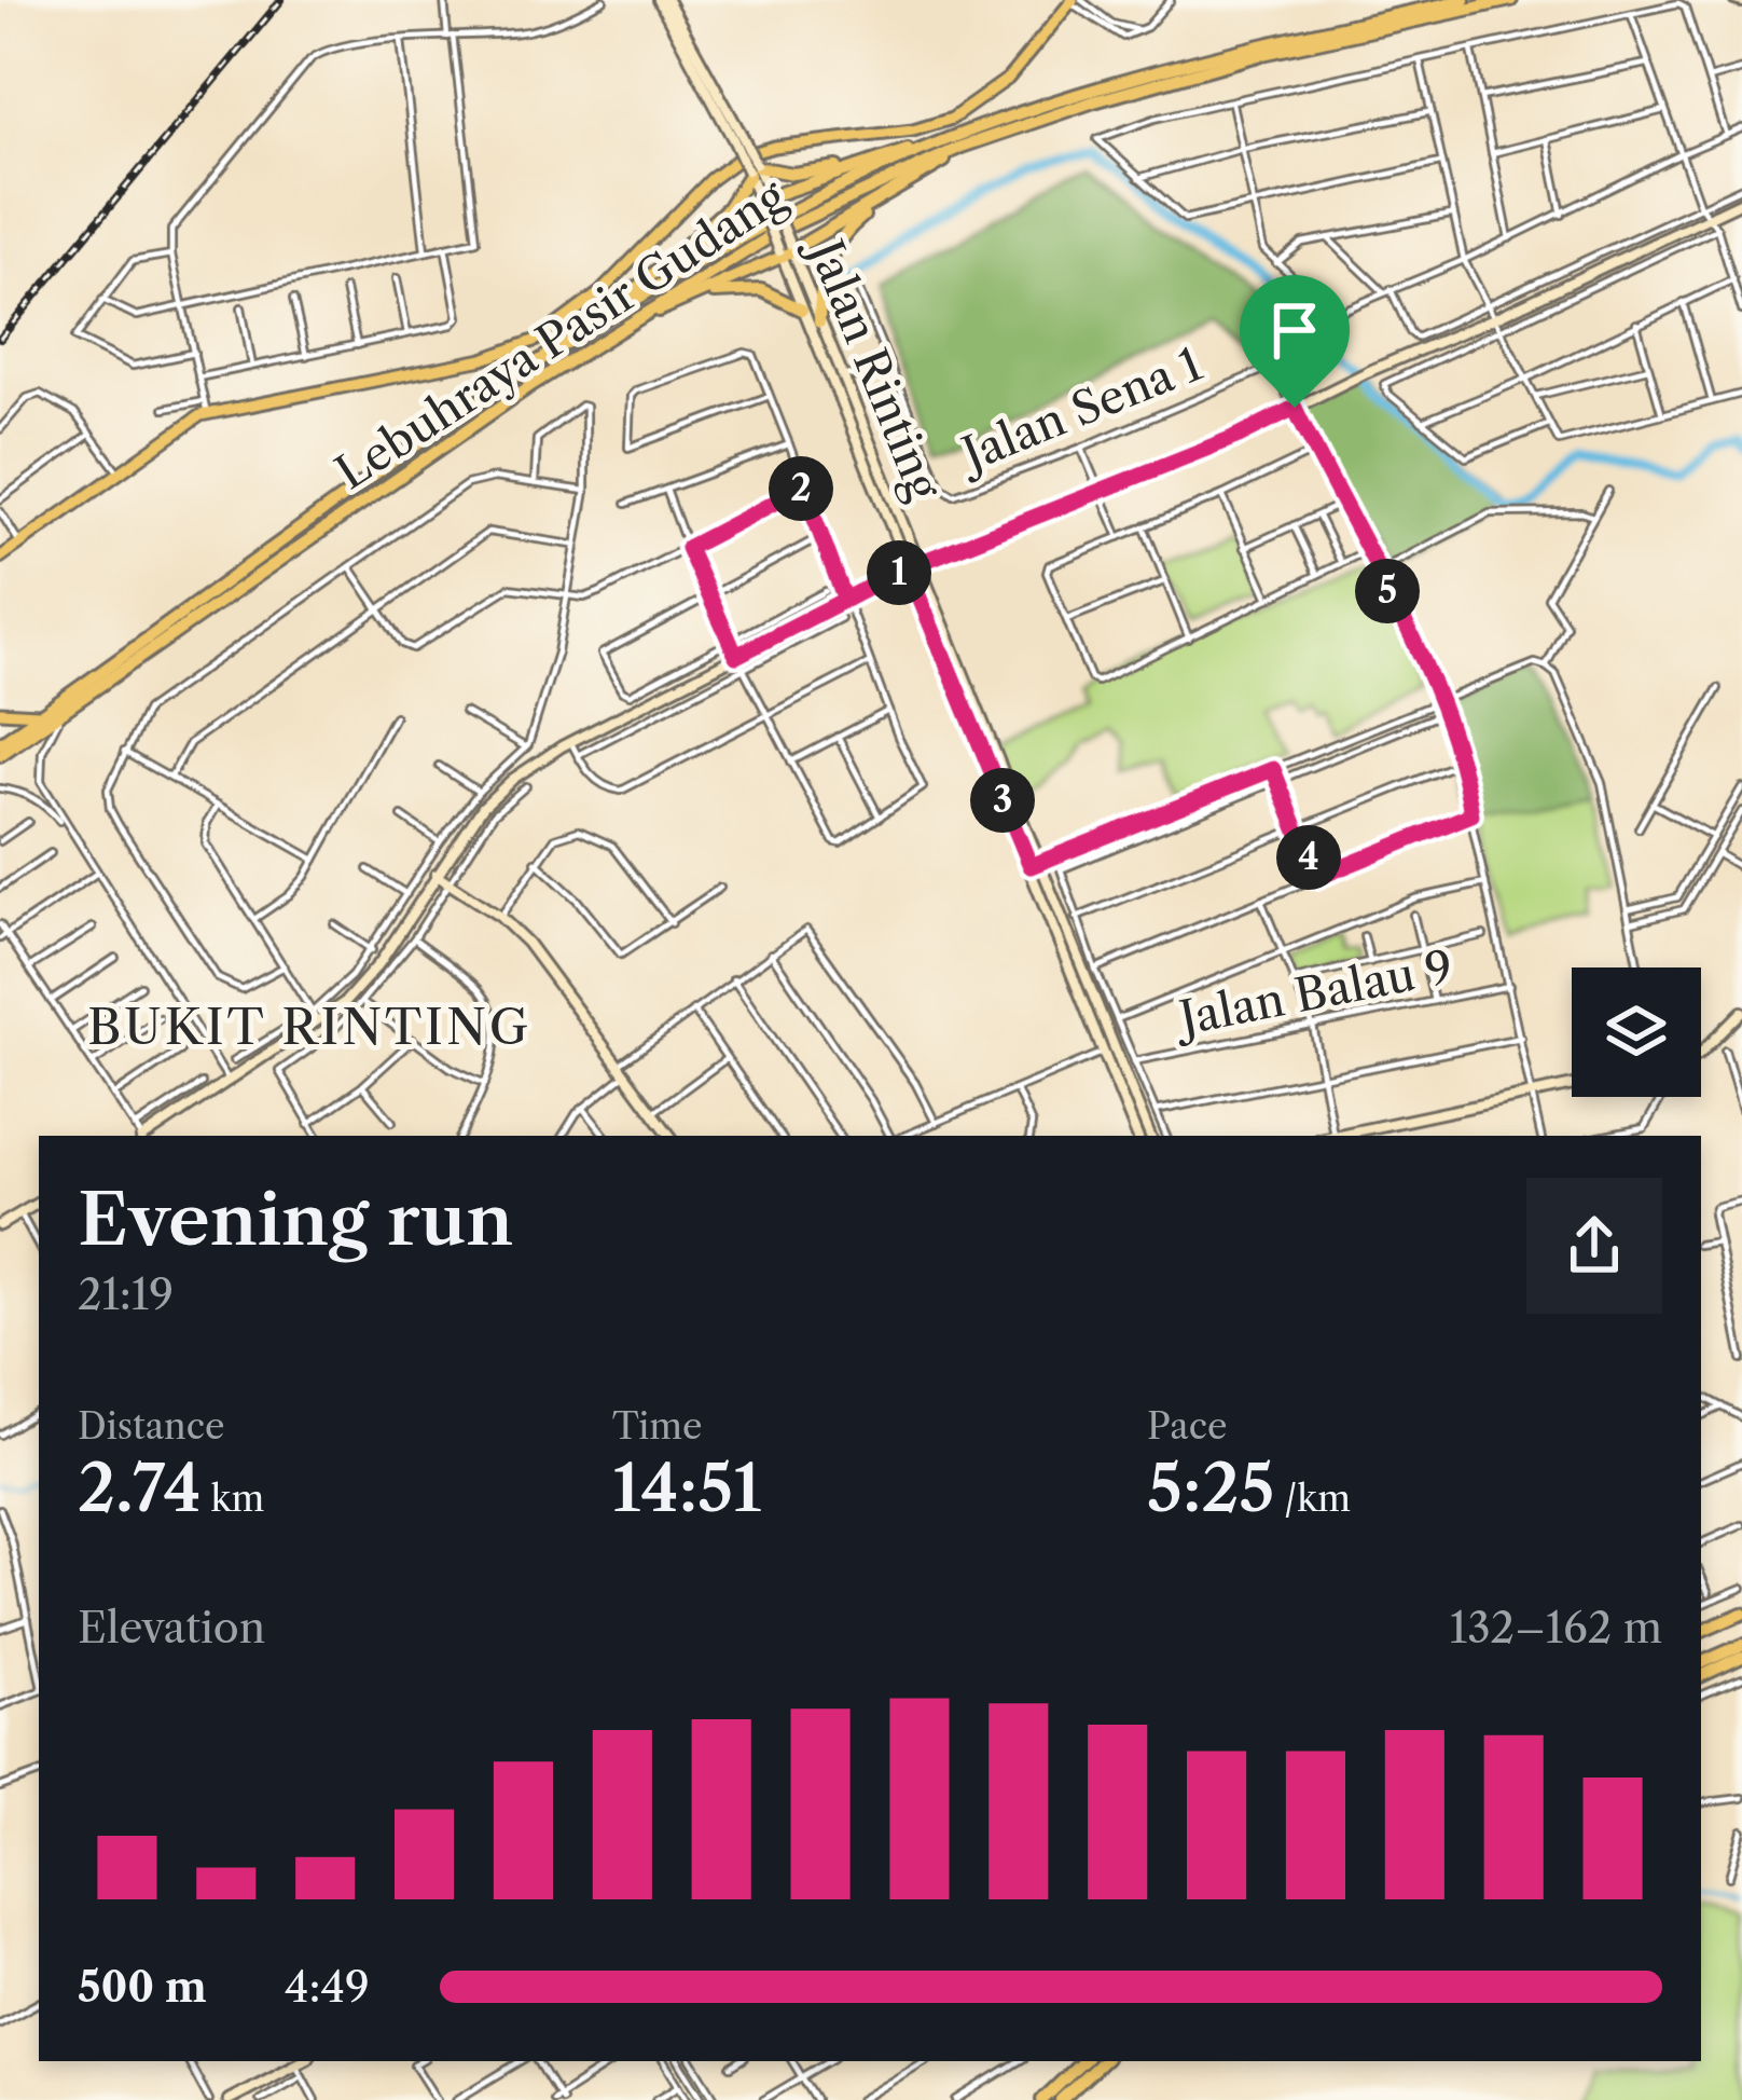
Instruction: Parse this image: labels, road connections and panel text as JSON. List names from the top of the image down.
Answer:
{
  "streets": {
    "highway": ["Lebuhraya Pasir Gudang"],
    "street": ["Jalan Rinting", "Jalan Sena 1", "Jalan Balau 9"]
  },
  "districts": ["BUKIT RINTING"],
  "page": {
    "pins": [
      "2",
      "1",
      "5",
      "3",
      "4"
    ],
    "heading": ["Evening run", "21:19"],
    "stats": [
      ["Distance", "2.74 km"],
      ["Time", "14:51"],
      ["Pace", "5:25 /km"]
    ],
    "chart": ["Elevation", "132–162 m"],
    "list": [
      {
        "name": "500 m",
        "note": "4:49"
      }
    ]
  }
}
